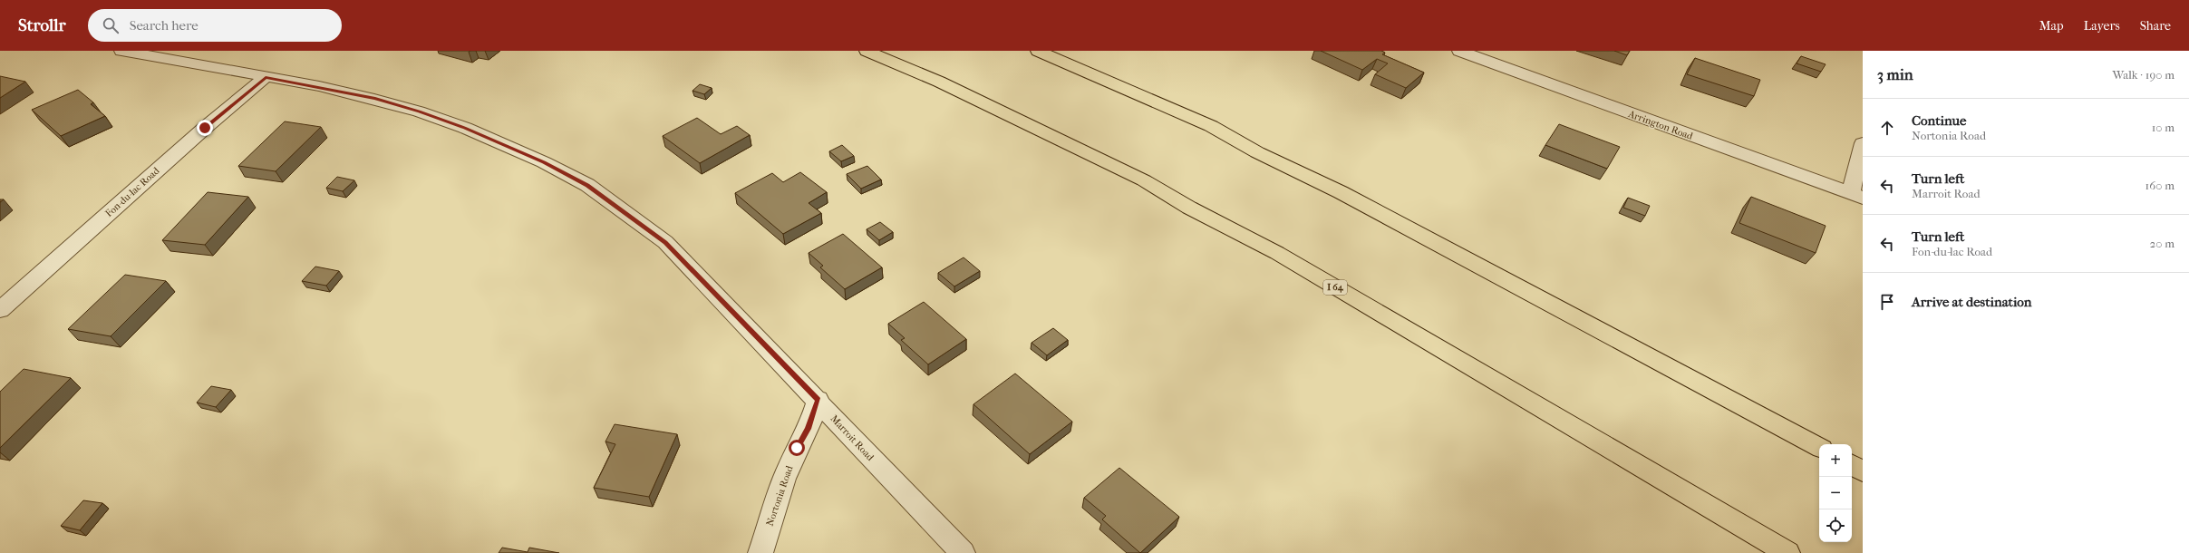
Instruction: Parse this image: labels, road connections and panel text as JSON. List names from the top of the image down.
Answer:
{
  "streets": {
    "highway": ["I 64"],
    "street": [
      "Arrington Road",
      "Fon-du-lac Road",
      "Marroit Road",
      "Nortonia Road"
    ]
  },
  "crossings": [
    ["Fon-du-lac Road", "Marroit Road"],
    ["Marroit Road", "Nortonia Road"]
  ],
  "page": {
    "header": "Strollr",
    "search": "Search here",
    "nav": ["Map", "Layers", "Share"],
    "heading": ["3 min", "Walk · 190 m"],
    "list": [
      ["Continue", "Nortonia Road", "10 m"],
      ["Turn left", "Marroit Road", "160 m"],
      ["Turn left", "Fon-du-lac Road", "20 m"],
      "Arrive at destination"
    ],
    "map_buttons": ["+", "−"]
  }
}
